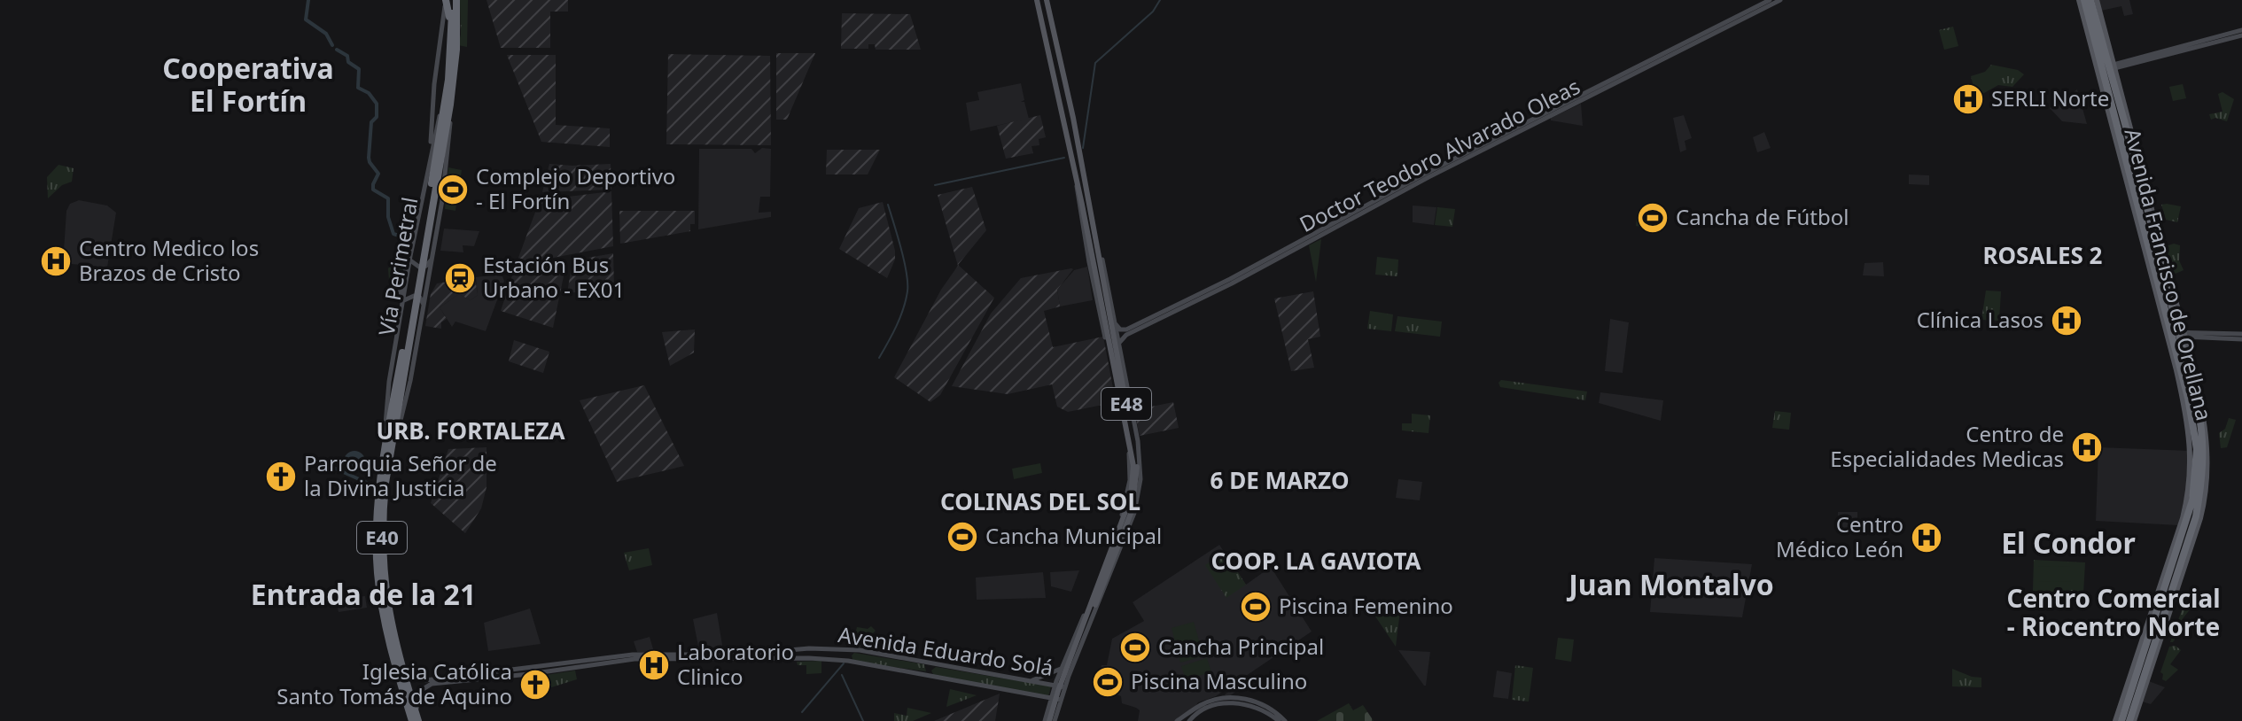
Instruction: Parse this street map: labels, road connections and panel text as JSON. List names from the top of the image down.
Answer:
{
  "streets": {
    "highway": ["Vía Perimetral", "Avenida Francisco de Orellana", "E40"],
    "main road": ["Doctor Teodoro Alvarado Oleas", "E48", "Avenida Eduardo Solá"]
  },
  "crossings": [
    ["Doctor Teodoro Alvarado Oleas", "E48"],
    ["Vía Perimetral", "Avenida Eduardo Solá"],
    ["E48", "Avenida Eduardo Solá"]
  ],
  "districts": [
    "Cooperativa El Fortín",
    "ROSALES 2",
    "URB. FORTALEZA",
    "6 DE MARZO",
    "COLINAS DEL SOL",
    "El Condor",
    "COOP. LA GAVIOTA",
    "Juan Montalvo",
    "Entrada de la 21",
    "Centro Comercial - Riocentro Norte"
  ],
  "places": {
    "hospital": [
      "SERLI Norte",
      "Centro Medico los Brazos de Cristo",
      "Clínica Lasos",
      "Centro de Especialidades Medicas",
      "Centro Médico León",
      "Laboratorio Clinico"
    ],
    "sports": [
      "Complejo Deportivo - El Fortín",
      "Cancha de Fútbol",
      "Cancha Municipal",
      "Piscina Femenino",
      "Cancha Principal",
      "Piscina Masculino"
    ],
    "station": ["Estación Bus Urbano - EX01"],
    "church": ["Parroquia Señor de la Divina Justicia", "Iglesia Católica Santo Tomás de Aquino"]
  }
}
